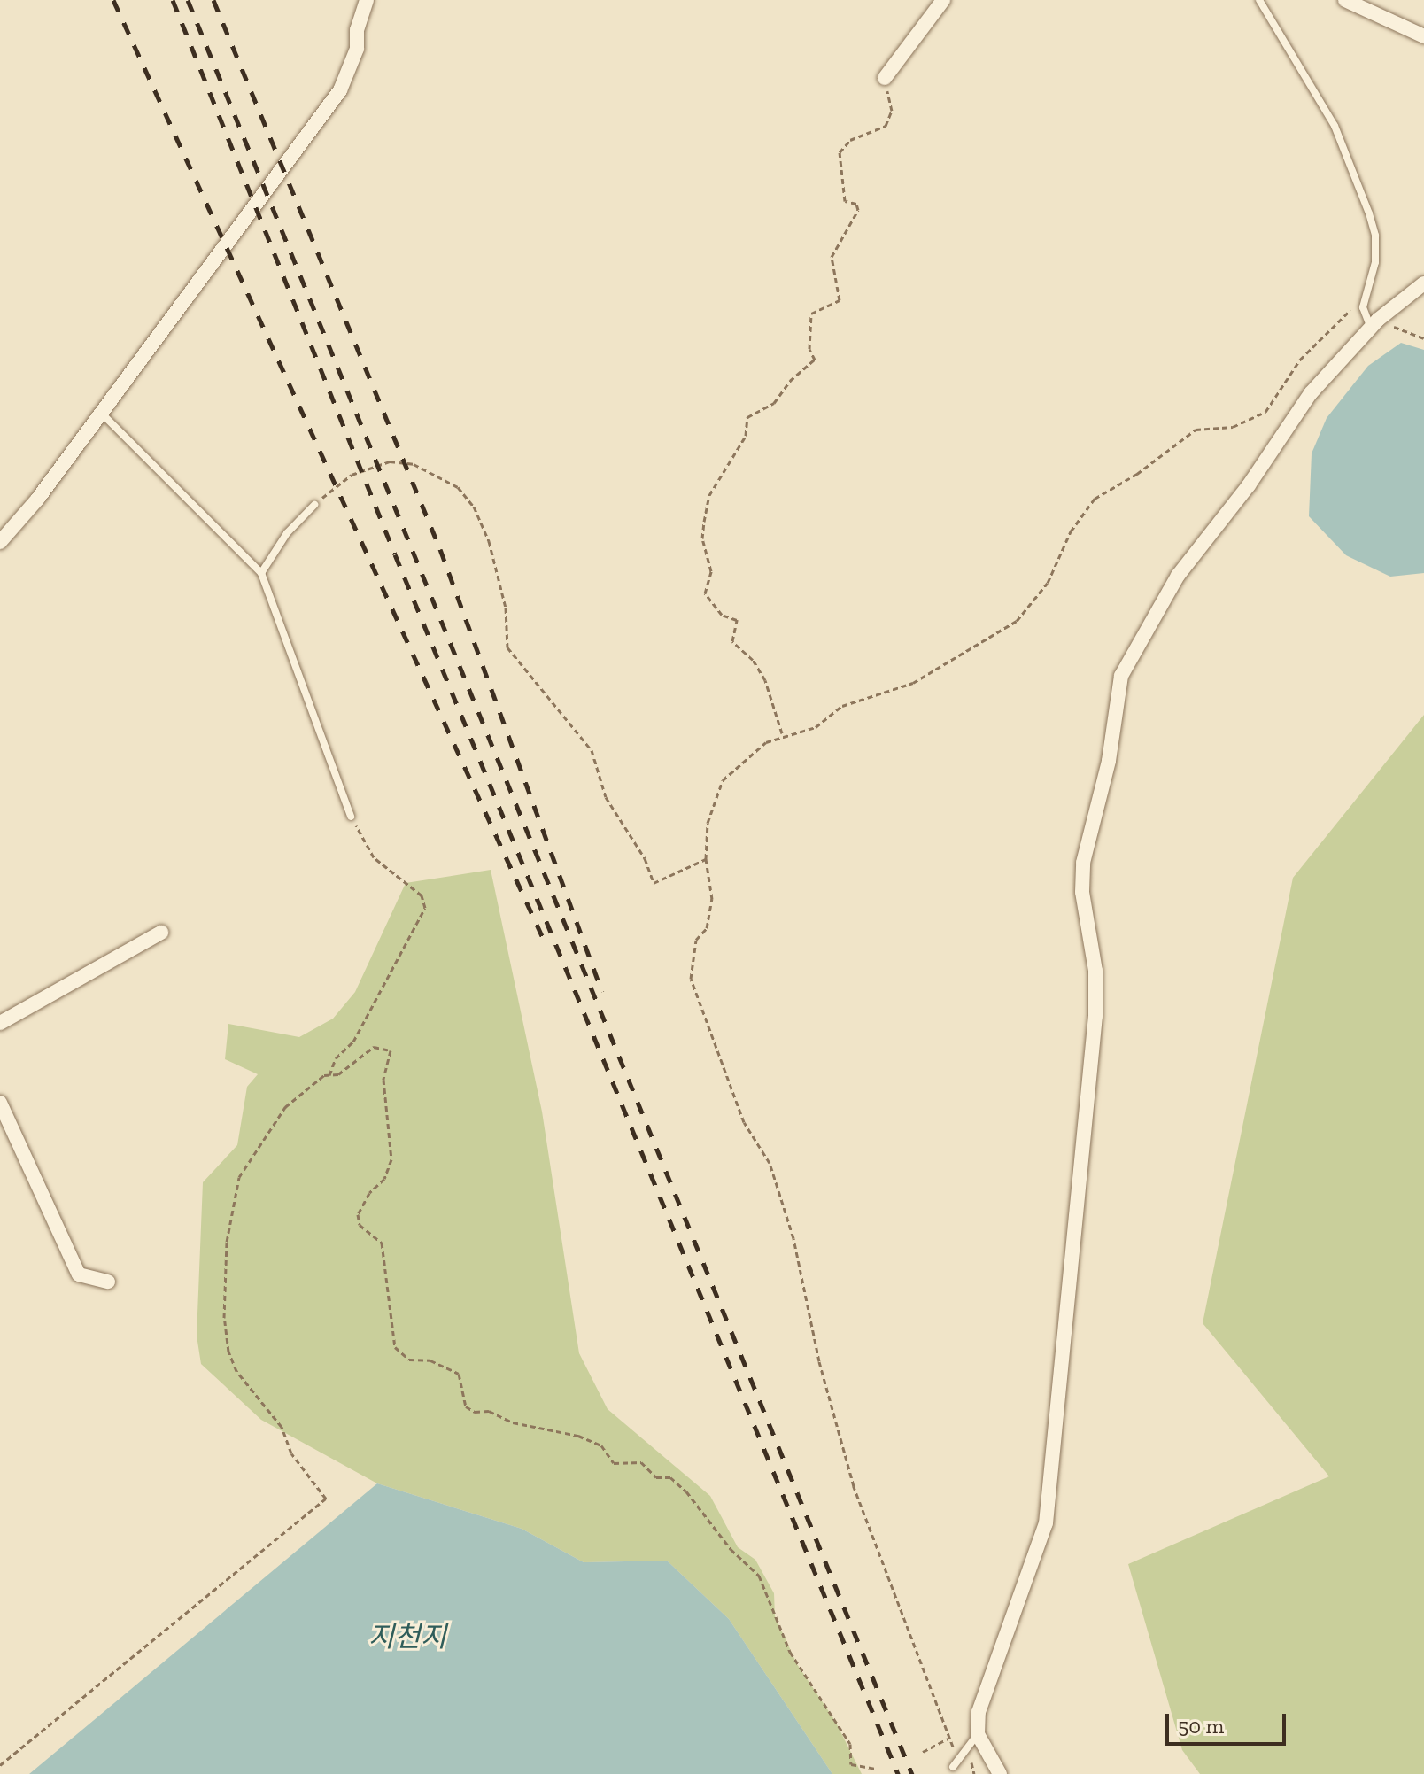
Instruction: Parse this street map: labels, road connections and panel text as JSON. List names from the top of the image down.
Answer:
{
  "water": ["지천지"],
  "scale_bar": "50 m"
}
